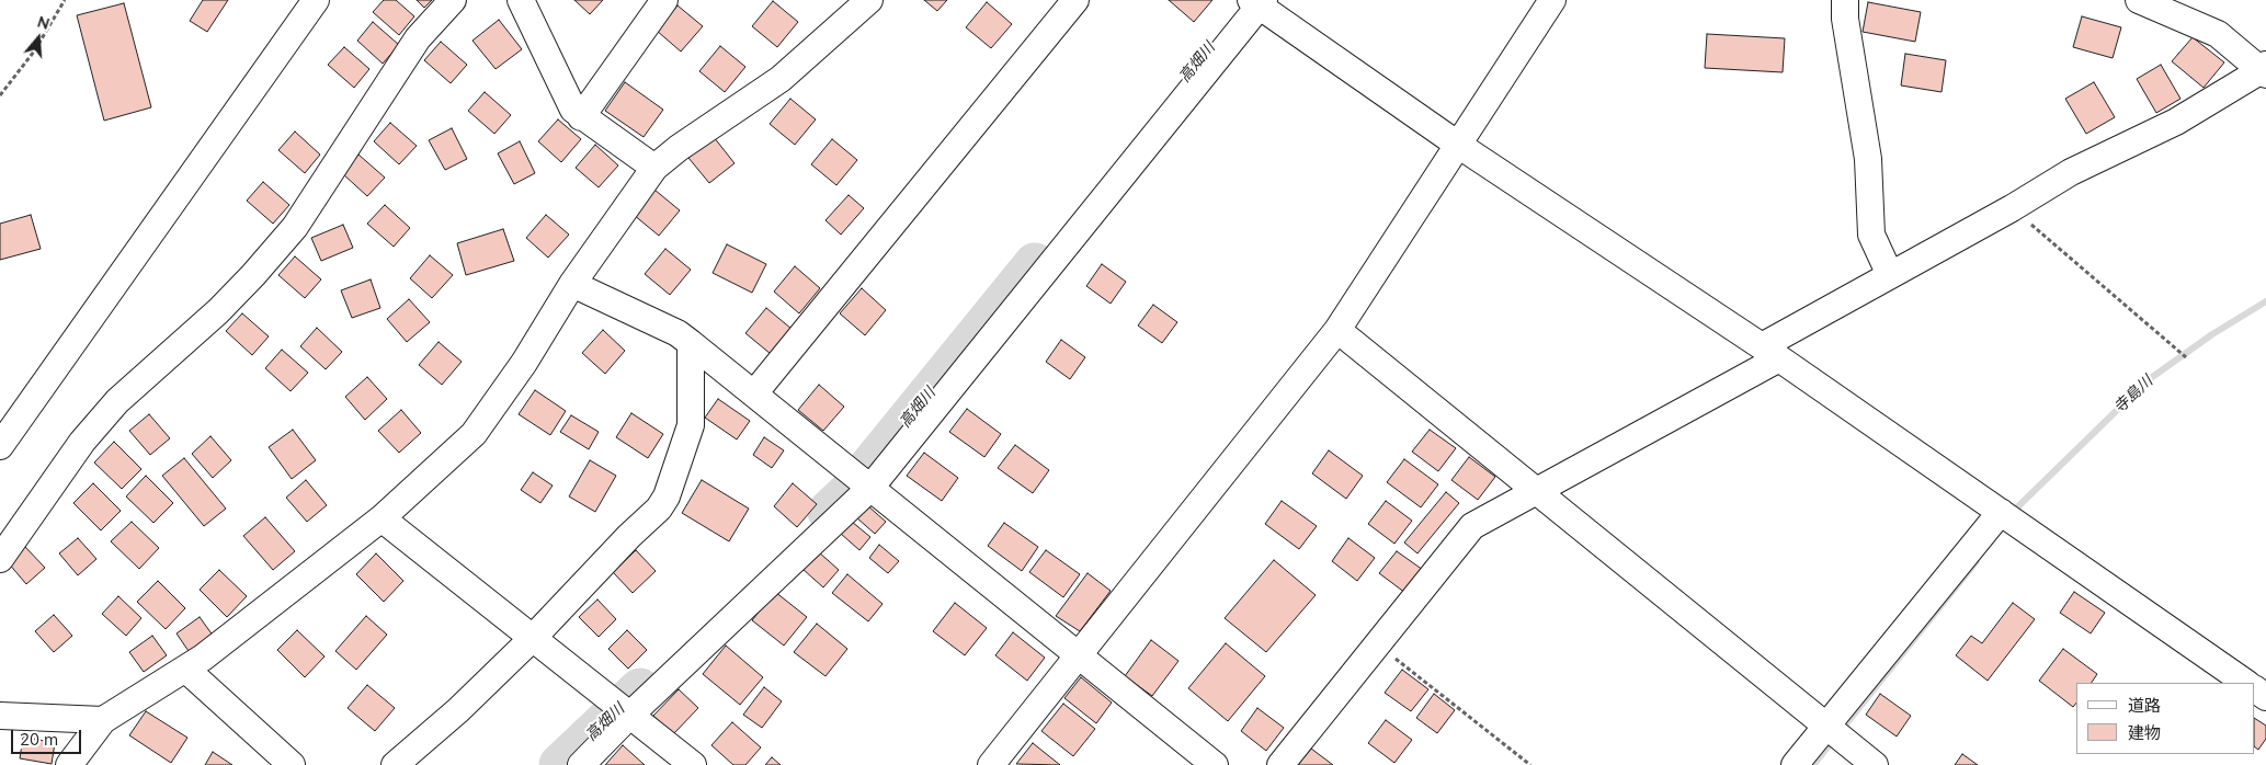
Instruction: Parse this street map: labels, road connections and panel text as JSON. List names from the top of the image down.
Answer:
{
  "water": ["高畑川", "寺島川"],
  "legend": ["道路", "建物"],
  "scale_bar": "20 m",
  "north": "top"
}
